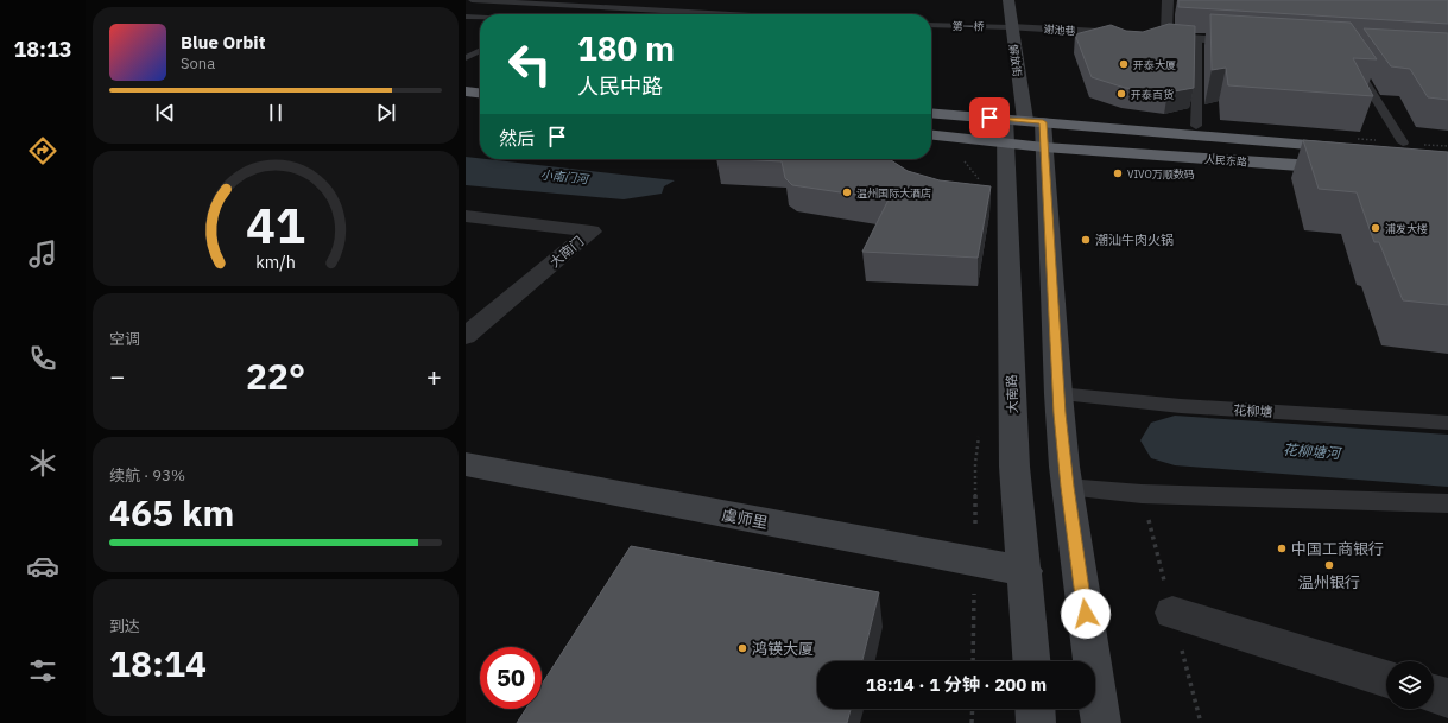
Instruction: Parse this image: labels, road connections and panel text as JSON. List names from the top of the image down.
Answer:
{
  "streets": {
    "highway": ["人民东路"],
    "main road": ["解放街", "大南路", "虞师里"],
    "street": ["谢池巷", "大南门"],
    "lane": ["第一桥", "花柳塘"]
  },
  "crossings": [
    ["第一桥", "谢池巷"],
    ["第一桥", "解放街"],
    ["谢池巷", "解放街"],
    ["解放街", "人民东路"],
    ["解放街", "大南路"],
    ["人民东路", "大南路"],
    ["大南路", "虞师里"]
  ],
  "water": ["小南门河", "花柳塘河"],
  "places": [
    "开泰大厦",
    "开泰百货",
    "VIVO万顺数码",
    "温州国际大酒店",
    "浦发大楼",
    "潮汕牛肉火锅",
    "中国工商银行",
    "温州银行",
    "鸿锳大厦"
  ],
  "page": {
    "tabs": "18:13",
    "turn": ["180 m", "人民中路"],
    "song": ["Blue Orbit", "Sona"],
    "then": "然后",
    "tile": [
      "空调",
      ["续航 · 93%", "465 km"],
      ["到达", "18:14"]
    ],
    "heat": ["−", "22°", "+"],
    "limit": "50",
    "trip": "18:14 · 1 分钟 · 200 m",
    "gauge": ["41", "km/h"]
  }
}
